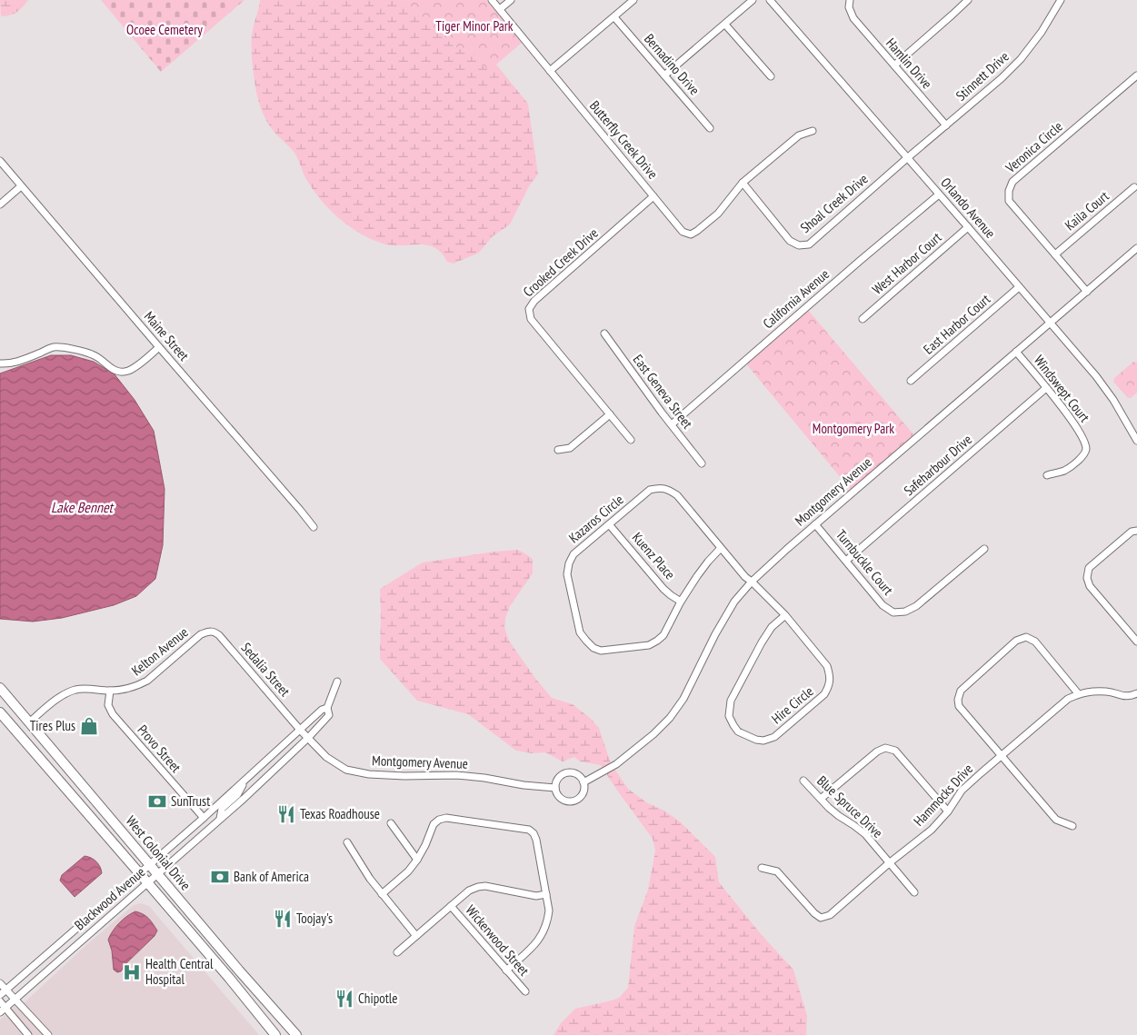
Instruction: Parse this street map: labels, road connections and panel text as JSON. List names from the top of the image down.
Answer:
{
  "streets": {
    "highway": ["West Colonial Drive"],
    "street": [
      "Hamlin Drive",
      "Bernadino Drive",
      "Stinnett Drive",
      "Butterfly Creek Drive",
      "Veronica Circle",
      "Shoal Creek Drive",
      "Orlando Avenue",
      "Kaila Court",
      "Crooked Creek Drive",
      "West Harbor Court",
      "California Avenue",
      "East Harbor Court",
      "Maine Street",
      "Windswept Court",
      "East Geneva Street",
      "Safeharbour Drive",
      "Montgomery Avenue",
      "Kazaros Circle",
      "Kuenz Place",
      "Turnbuckle Court",
      "Kelton Avenue",
      "Sedalia Street",
      "Hire Circle",
      "Provo Street",
      "Hammocks Drive",
      "Blue Spruce Drive",
      "Blackwood Avenue",
      "Wickerwood Street"
    ]
  },
  "crossings": [
    ["Hamlin Drive", "Stinnett Drive"],
    ["Stinnett Drive", "Shoal Creek Drive"],
    ["Stinnett Drive", "Orlando Avenue"],
    ["Butterfly Creek Drive", "Shoal Creek Drive"],
    ["Butterfly Creek Drive", "Crooked Creek Drive"],
    ["Veronica Circle", "Kaila Court"],
    ["Veronica Circle", "Montgomery Avenue"],
    ["Shoal Creek Drive", "Orlando Avenue"],
    ["Orlando Avenue", "West Harbor Court"],
    ["Orlando Avenue", "California Avenue"],
    ["Orlando Avenue", "East Harbor Court"],
    ["Orlando Avenue", "Montgomery Avenue"],
    ["California Avenue", "East Geneva Street"],
    ["Windswept Court", "Safeharbour Drive"],
    ["Windswept Court", "Montgomery Avenue"],
    ["Safeharbour Drive", "Turnbuckle Court"],
    ["Montgomery Avenue", "Kazaros Circle"],
    ["Montgomery Avenue", "Turnbuckle Court"],
    ["Montgomery Avenue", "Sedalia Street"],
    ["Montgomery Avenue", "Hire Circle"],
    ["Montgomery Avenue", "Blackwood Avenue"],
    ["Kazaros Circle", "Kuenz Place"],
    ["Kazaros Circle", "Hire Circle"],
    ["Kelton Avenue", "Sedalia Street"],
    ["Kelton Avenue", "Provo Street"],
    ["Kelton Avenue", "West Colonial Drive"],
    ["Sedalia Street", "Blackwood Avenue"],
    ["Provo Street", "Blackwood Avenue"],
    ["Hammocks Drive", "Blue Spruce Drive"],
    ["West Colonial Drive", "Blackwood Avenue"]
  ],
  "water": ["Lake Bennet"],
  "parks": ["Tiger Minor Park", "Ocoee Cemetery", "Montgomery Park"],
  "places": {
    "shop": ["Tires Plus"],
    "bank": ["SunTrust", "Bank of America"],
    "restaurant": ["Texas Roadhouse", "Toojay's", "Chipotle"],
    "hospital": ["Health Central Hospital"]
  }
}
